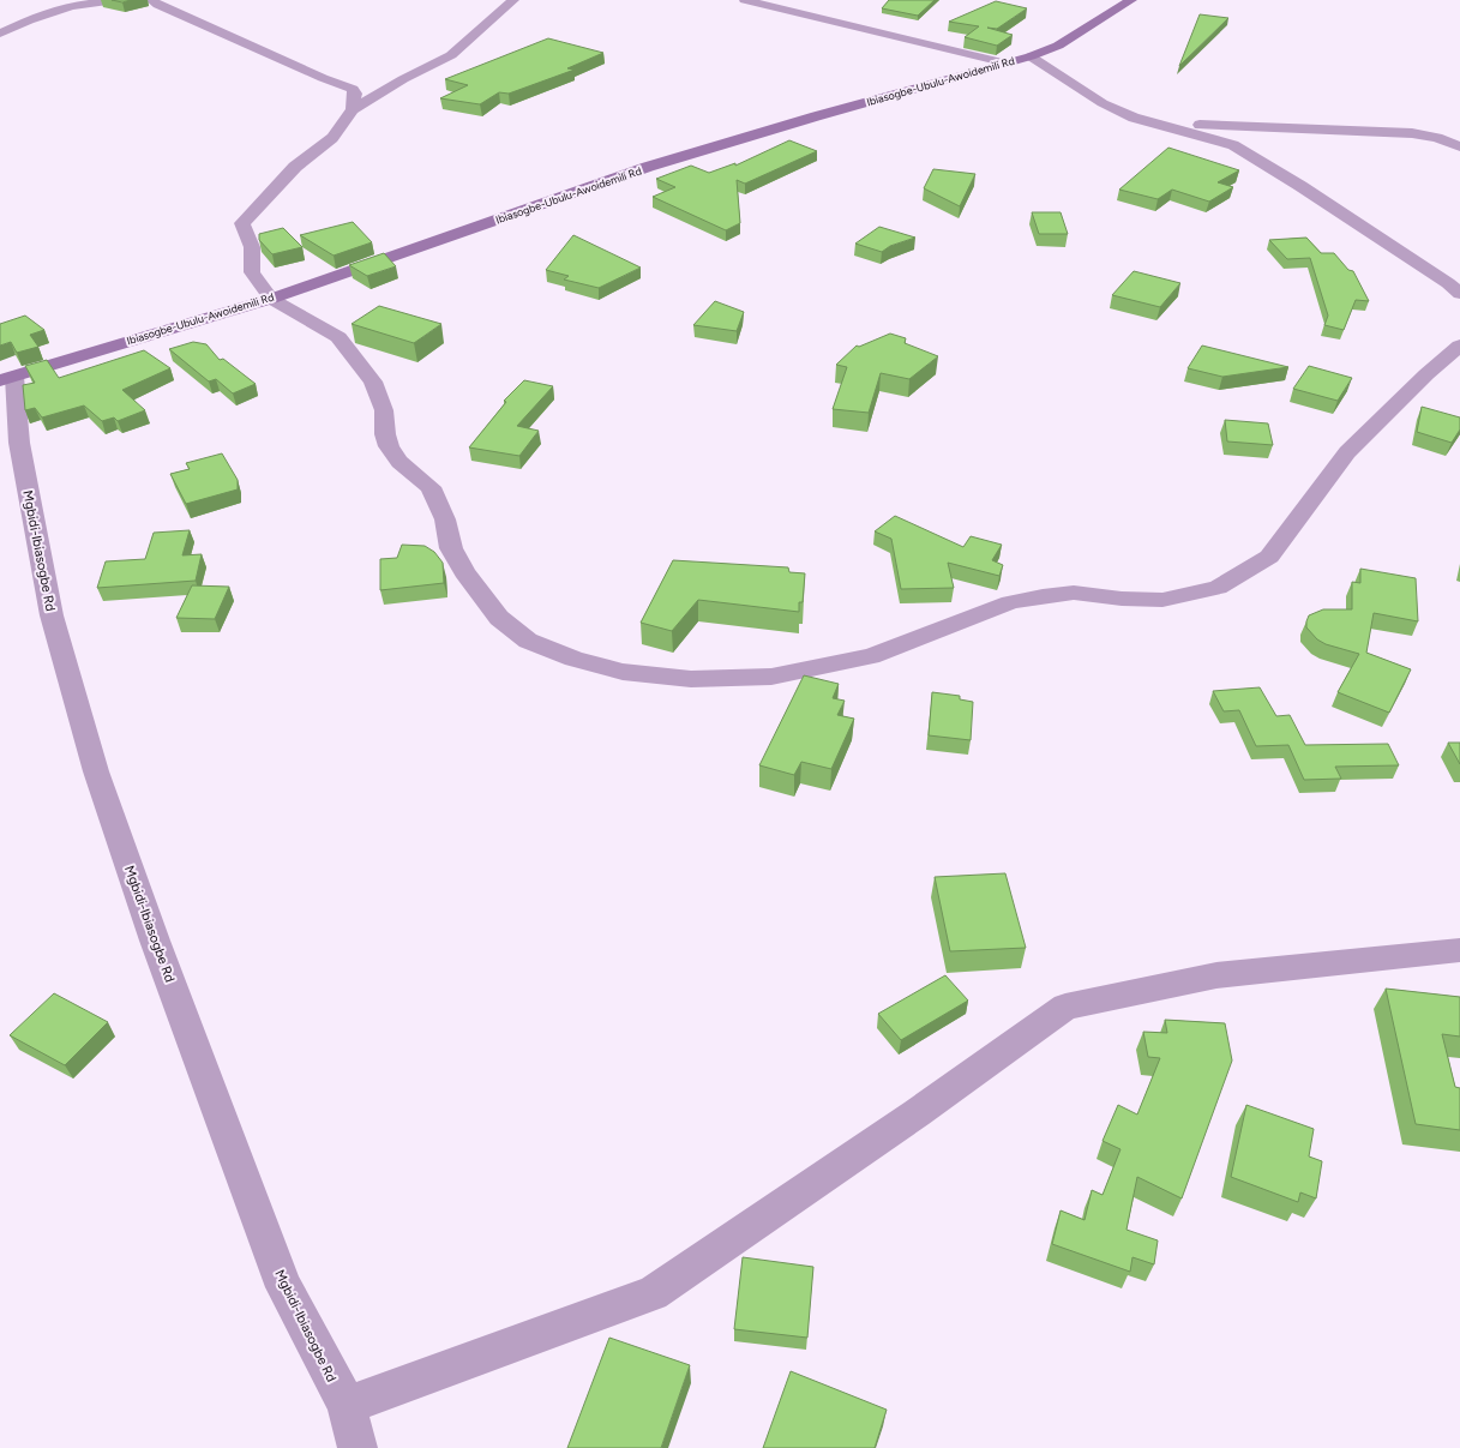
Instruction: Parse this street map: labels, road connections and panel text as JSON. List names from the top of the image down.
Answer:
{
  "streets": {
    "street": ["Ibiasogbe-Ubulu-Awoidemili Rd", "Mgbidi-Ibiasogbe Rd"]
  },
  "crossings": [
    ["Ibiasogbe-Ubulu-Awoidemili Rd", "Mgbidi-Ibiasogbe Rd"]
  ]
}
